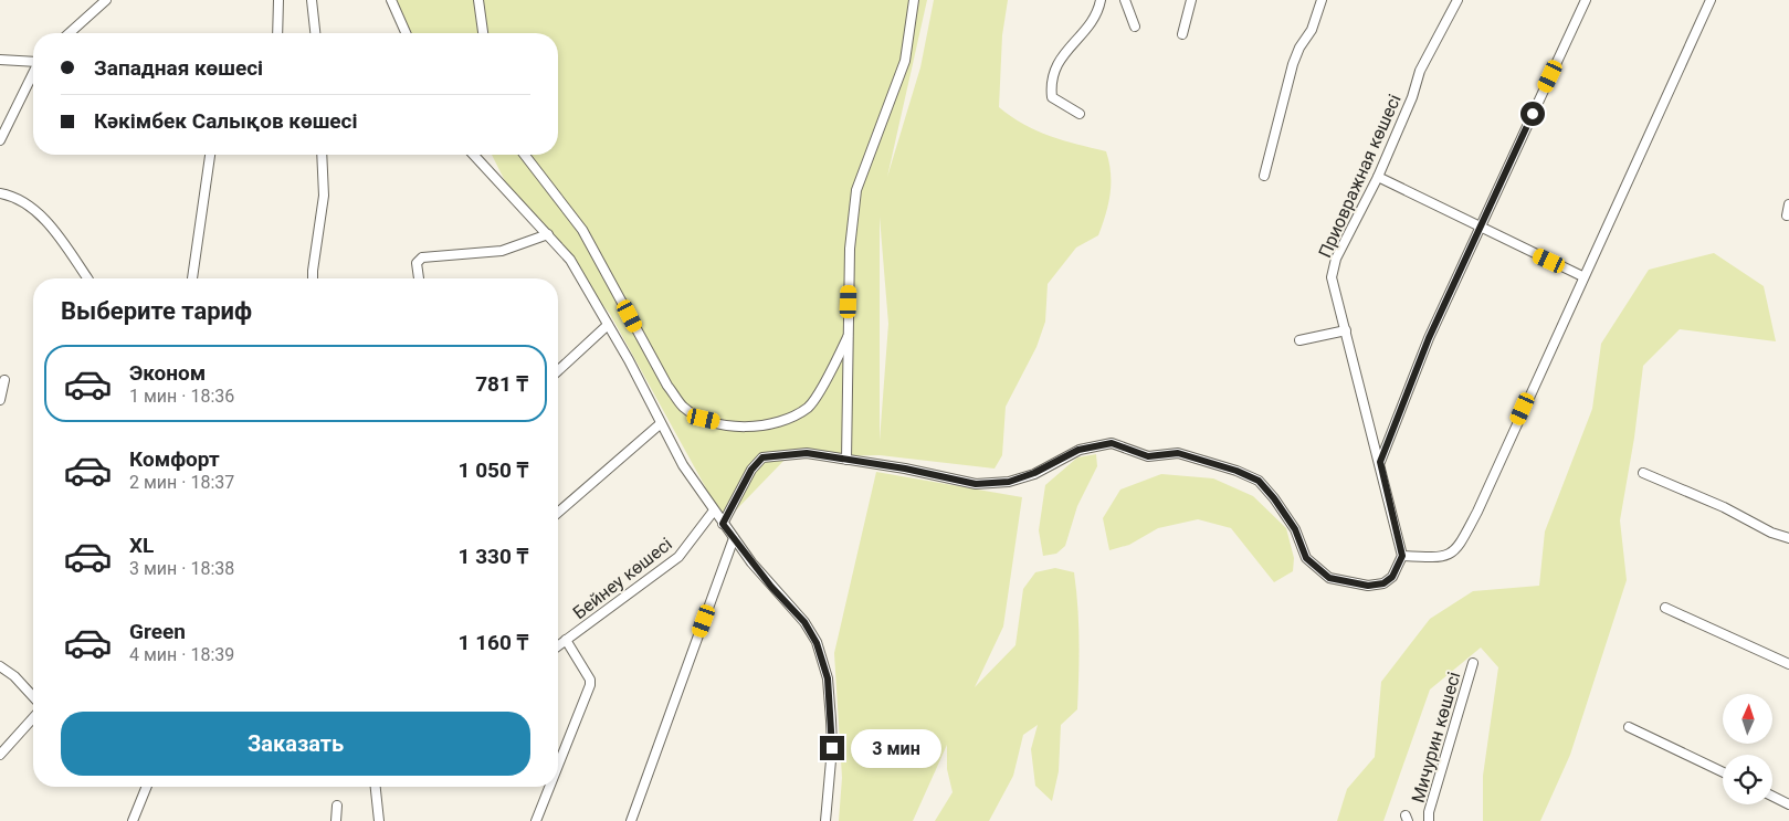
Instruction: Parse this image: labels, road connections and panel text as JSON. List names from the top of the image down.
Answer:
{
  "streets": {
    "street": ["Приовражная көшесі", "Бейнеу көшесі", "Мичурин көшесі"]
  },
  "north": "top",
  "page": {
    "banner": ["Западная көшесі", "Кәкімбек Салықов көшесі"],
    "heading": "Выберите тариф",
    "list": [
      {
        "name": "Эконом",
        "note": "1 мин · 18:36",
        "value": "781 ₸"
      },
      {
        "name": "Комфорт",
        "note": "2 мин · 18:37",
        "value": "1 050 ₸"
      },
      {
        "name": "XL",
        "note": "3 мин · 18:38",
        "value": "1 330 ₸"
      },
      {
        "name": "Green",
        "note": "4 мин · 18:39",
        "value": "1 160 ₸"
      }
    ],
    "buttons": "Заказать",
    "bubble": "3 мин"
  }
}
